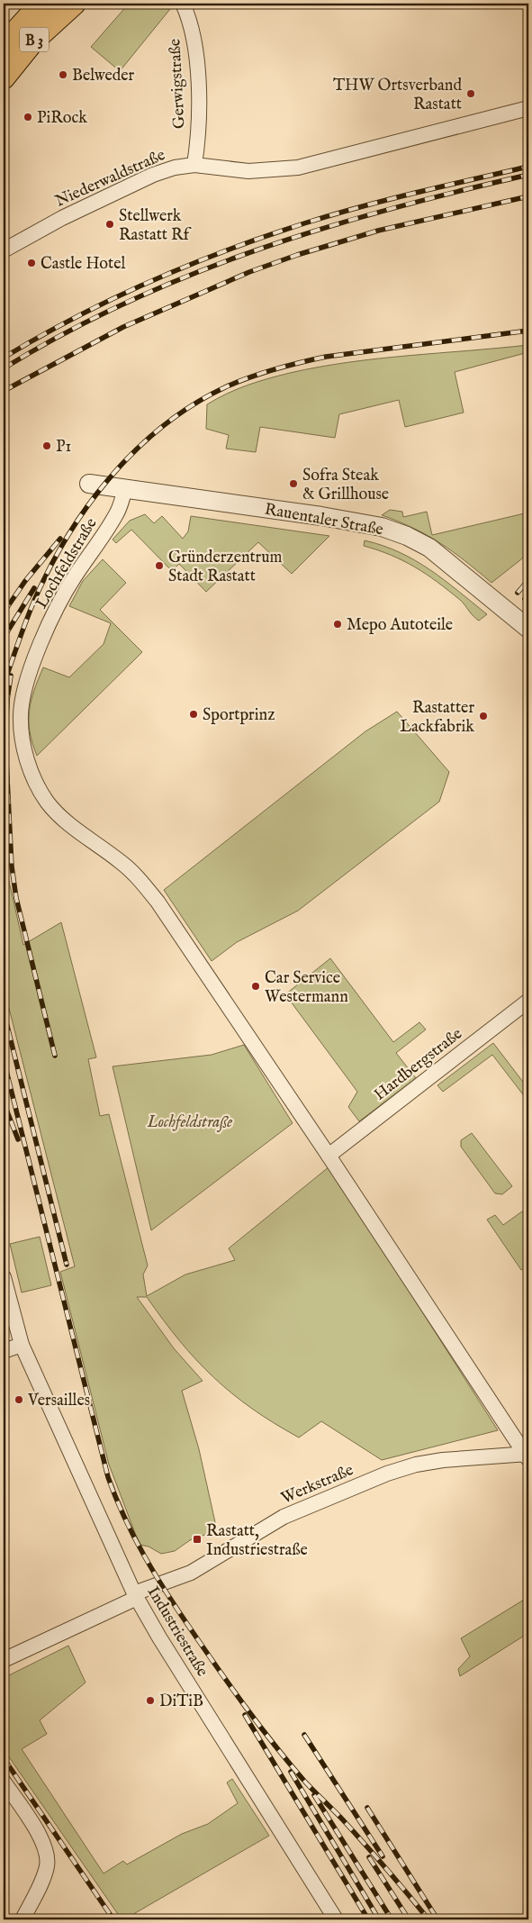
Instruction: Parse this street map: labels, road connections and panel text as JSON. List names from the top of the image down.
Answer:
{
  "streets": {
    "main road": ["B 3"],
    "street": [
      "Gerwigstraße",
      "Niederwaldstraße",
      "Rauentaler Straße",
      "Lochfeldstraße",
      "Hardbergstraße",
      "Werkstraße",
      "Industriestraße"
    ]
  },
  "crossings": [
    ["Gerwigstraße", "Niederwaldstraße"],
    ["Rauentaler Straße", "Lochfeldstraße"],
    ["Lochfeldstraße", "Hardbergstraße"],
    ["Lochfeldstraße", "Werkstraße"],
    ["Werkstraße", "Industriestraße"]
  ],
  "parks": ["Lochfeldstraße"],
  "places": {
    "other": [
      "Belweder",
      "THW Ortsverband Rastatt",
      "PiRock",
      "Stellwerk Rastatt Rf",
      "Castle Hotel",
      "P1",
      "Sofra Steak & Grillhouse",
      "Gründerzentrum Stadt Rastatt",
      "Mepo Autoteile",
      "Sportprinz",
      "Rastatter Lackfabrik",
      "Car Service Westermann",
      "Versailles",
      "DiTiB"
    ],
    "transit": ["Rastatt, Industriestraße"]
  }
}
